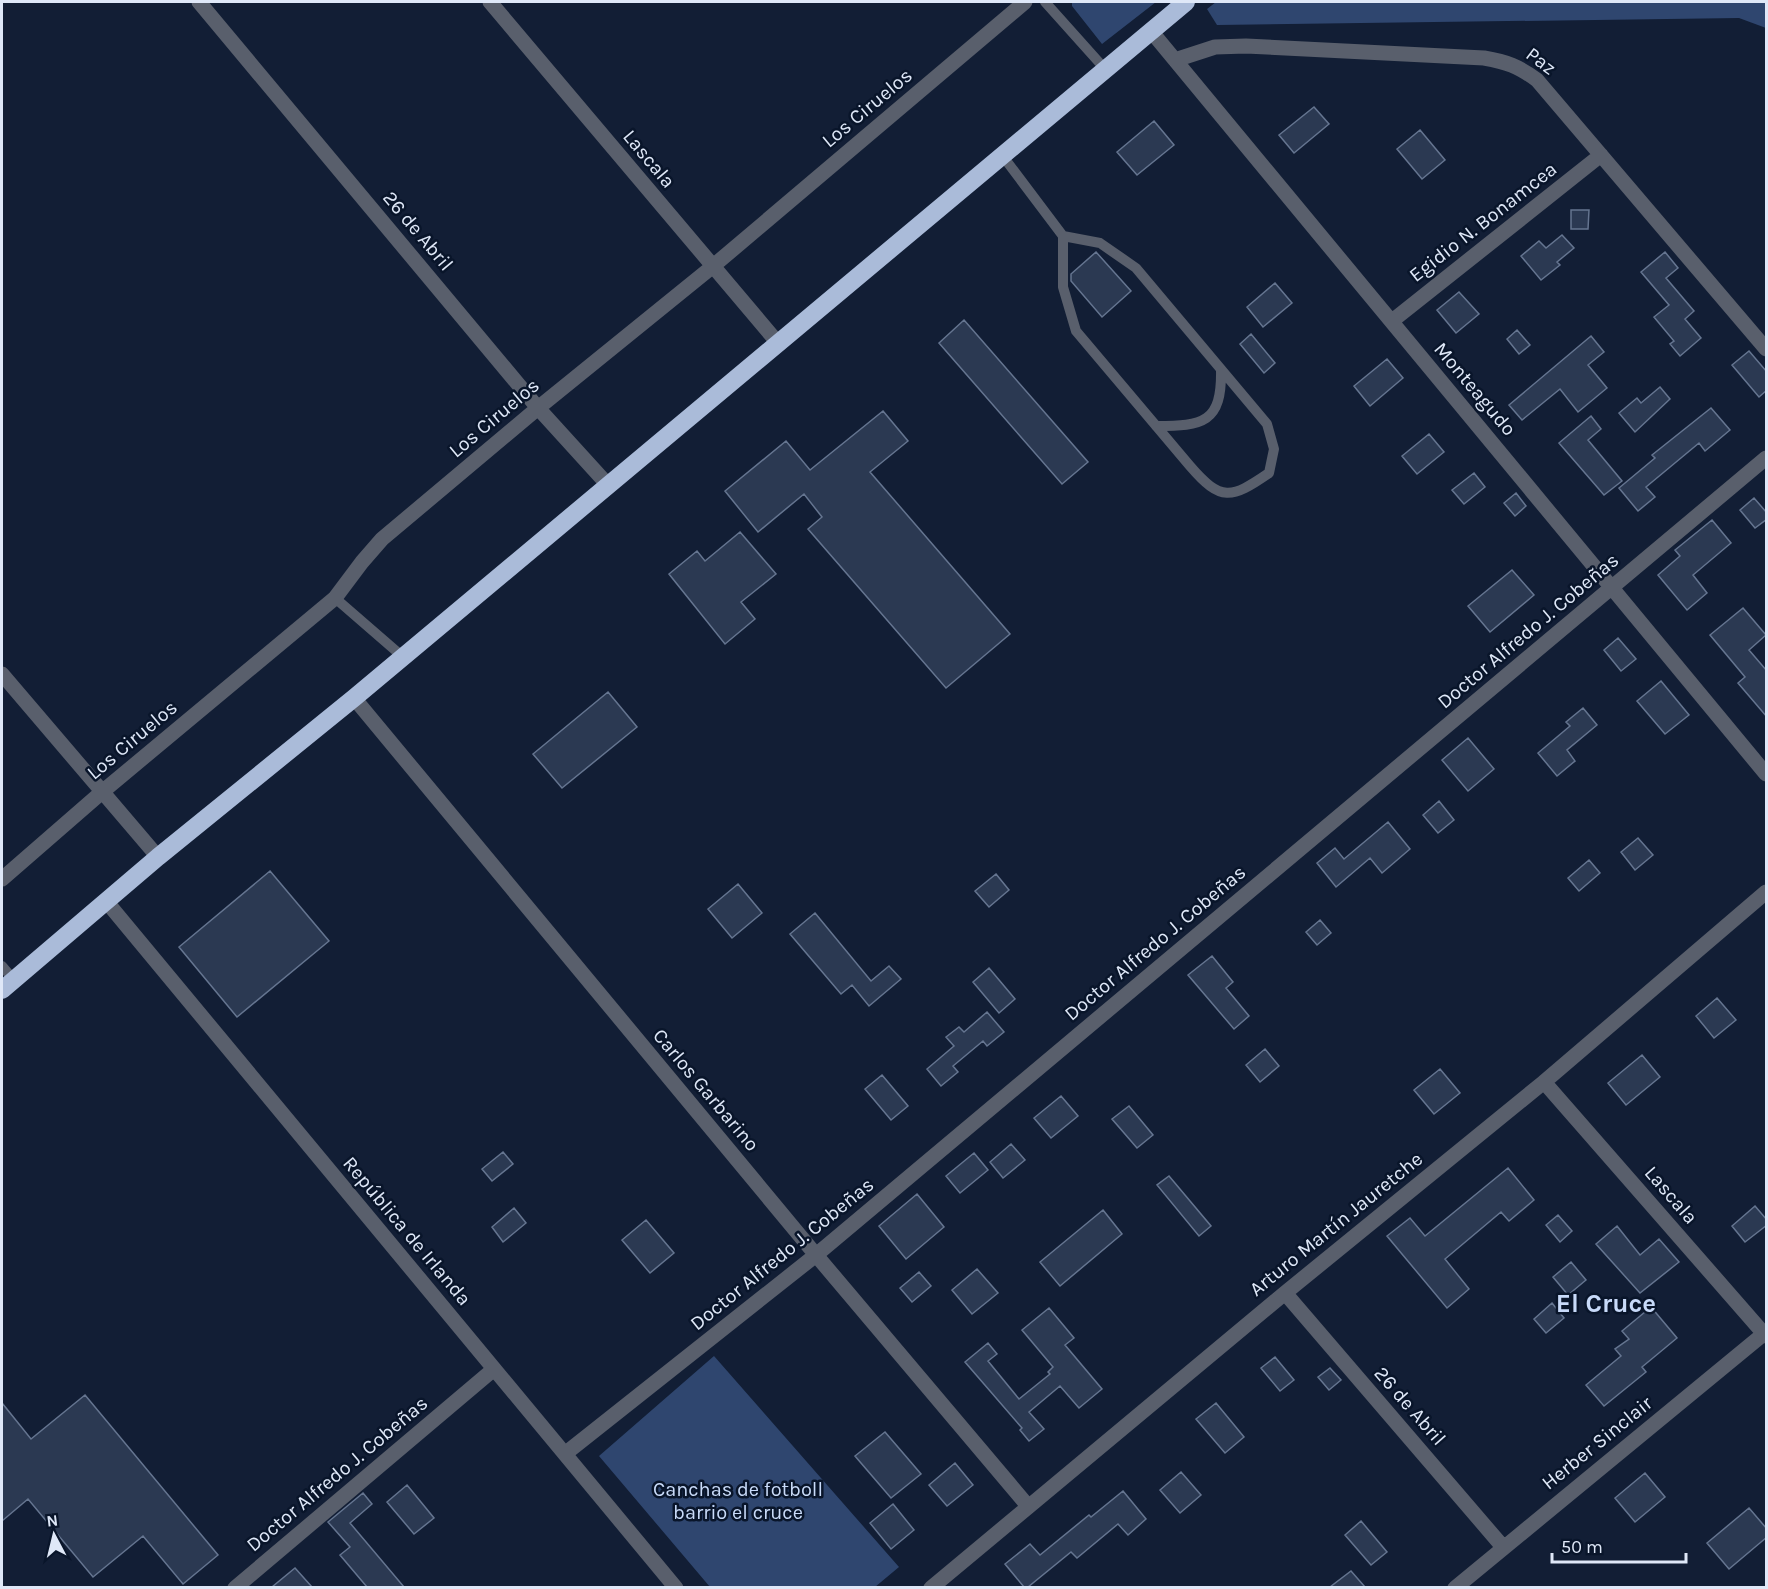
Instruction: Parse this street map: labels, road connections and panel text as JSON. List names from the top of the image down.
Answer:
{
  "streets": {
    "street": [
      "Paz",
      "Los Ciruelos",
      "Lascala",
      "Egidio N. Bonamcea",
      "26 de Abril",
      "Monteagudo",
      "Doctor Alfredo J. Cobeñas",
      "Carlos Garbarino",
      "Arturo Martín Jauretche",
      "República de Irlanda",
      "Herber Sinclair"
    ]
  },
  "crossings": [
    ["Paz", "Egidio N. Bonamcea"],
    ["Paz", "Monteagudo"],
    ["Los Ciruelos", "Lascala"],
    ["Los Ciruelos", "26 de Abril"],
    ["Lascala", "Arturo Martín Jauretche"],
    ["Lascala", "Herber Sinclair"],
    ["Egidio N. Bonamcea", "Monteagudo"],
    ["26 de Abril", "Arturo Martín Jauretche"],
    ["26 de Abril", "Herber Sinclair"],
    ["Monteagudo", "Doctor Alfredo J. Cobeñas"],
    ["Doctor Alfredo J. Cobeñas", "Carlos Garbarino"],
    ["Doctor Alfredo J. Cobeñas", "República de Irlanda"],
    ["Carlos Garbarino", "Arturo Martín Jauretche"]
  ],
  "districts": ["El Cruce"],
  "parks": ["Canchas de fotboll barrio el cruce"],
  "scale_bar": "50 m",
  "north": "top"
}
